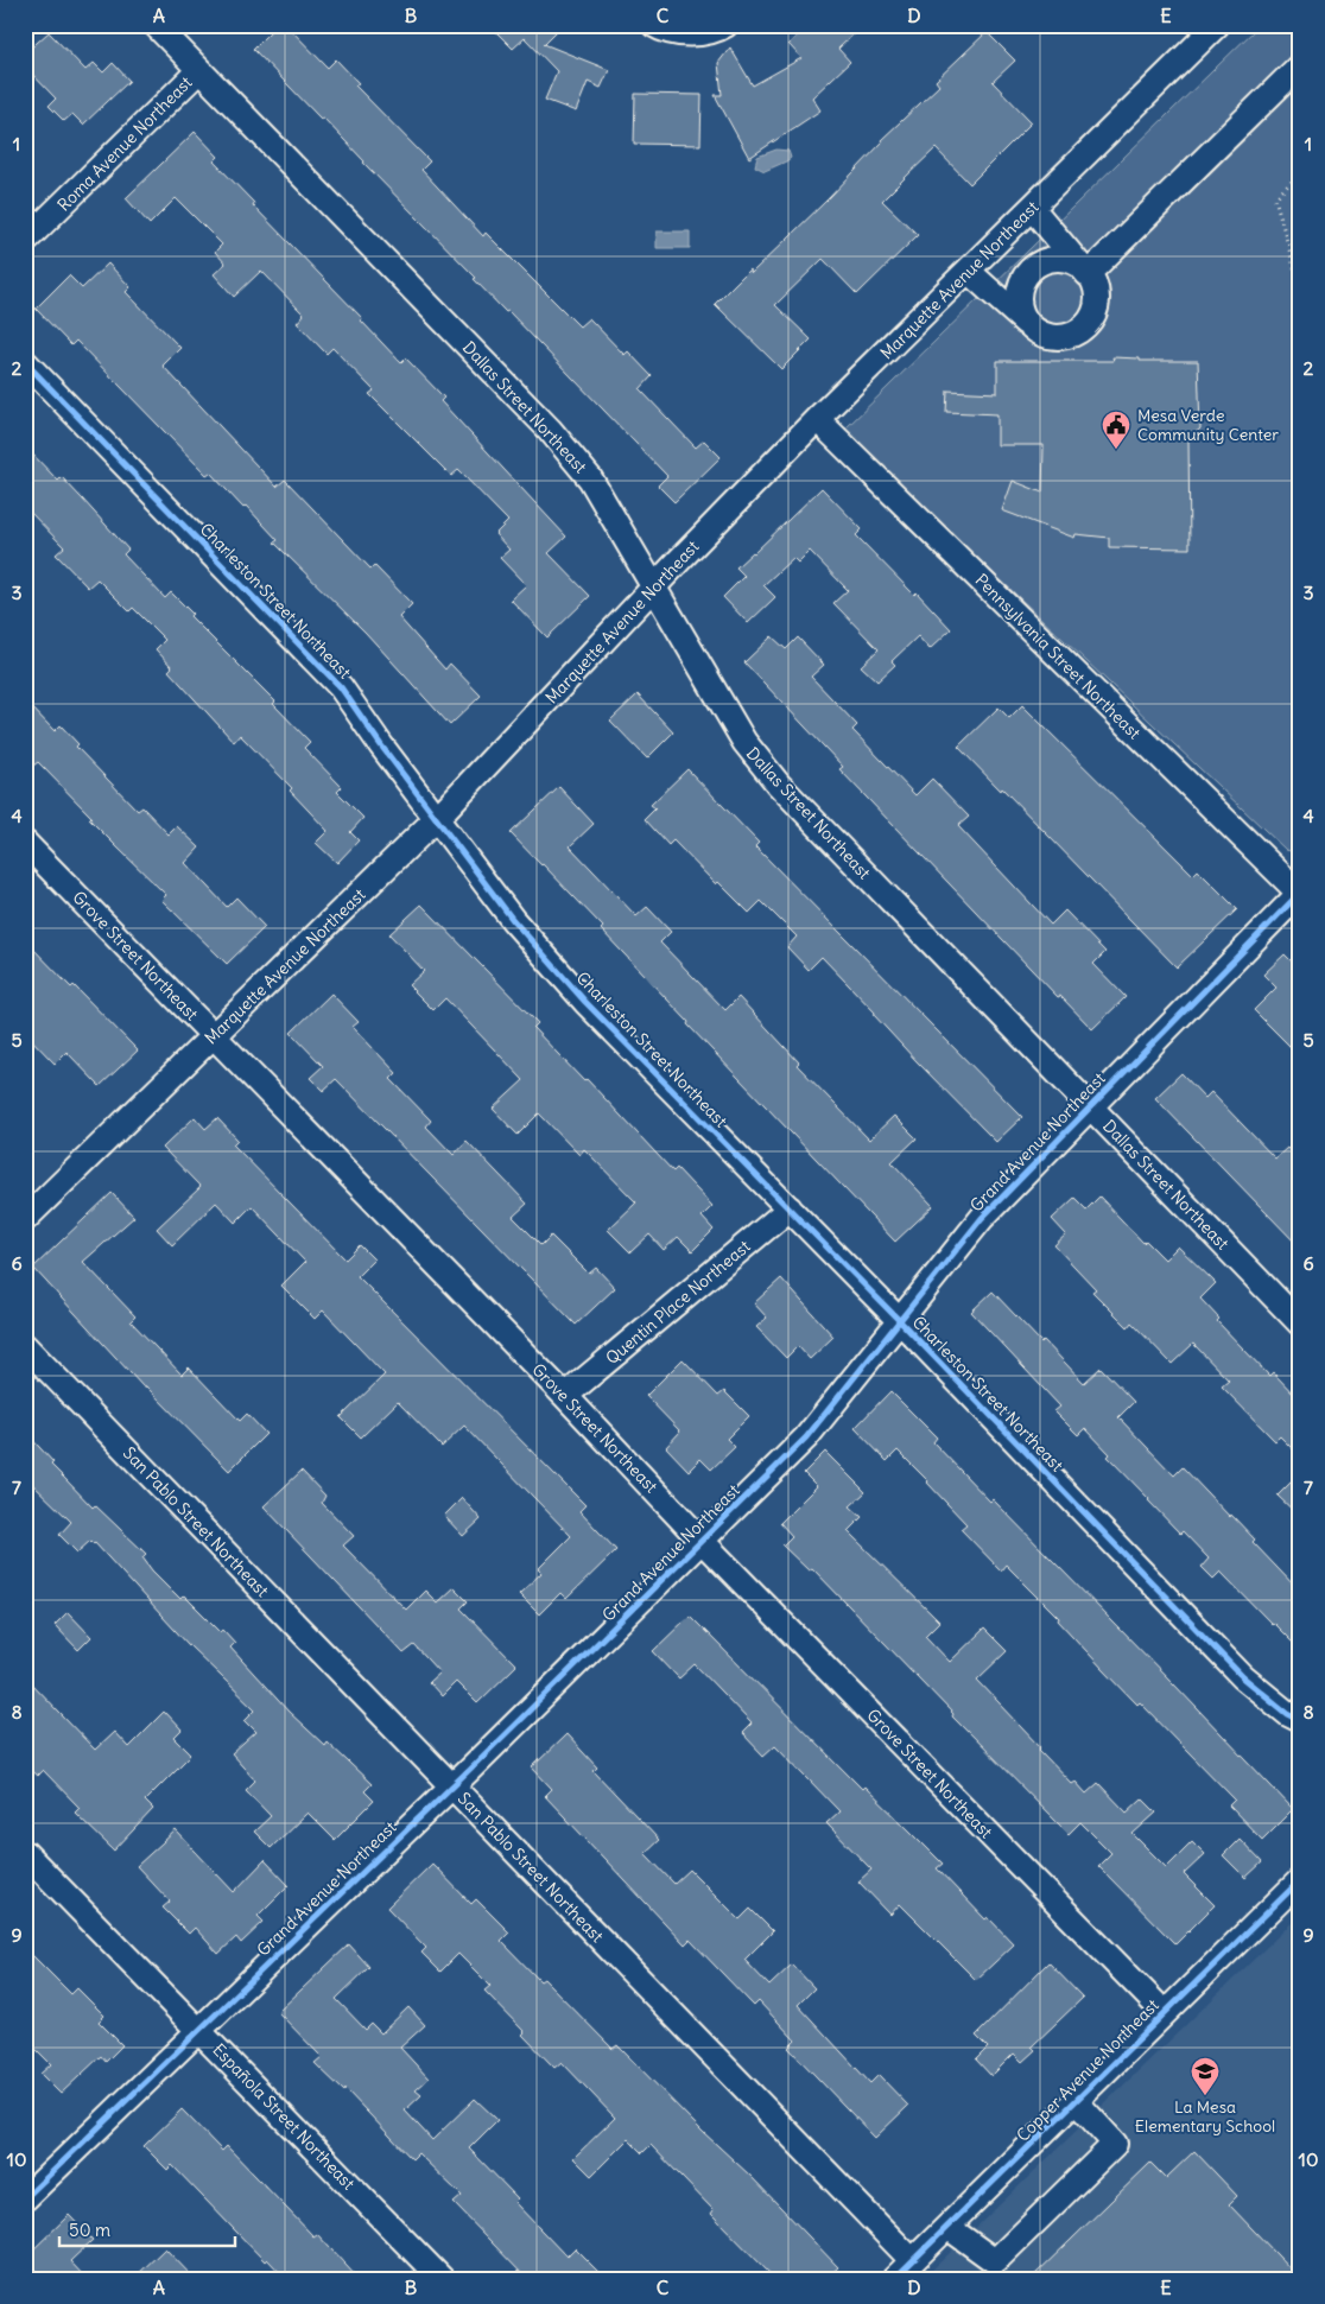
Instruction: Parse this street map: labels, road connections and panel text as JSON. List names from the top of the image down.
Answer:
{
  "streets": {
    "street": [
      "Roma Avenue Northeast",
      "Marquette Avenue Northeast",
      "Dallas Street Northeast",
      "Charleston Street Northeast",
      "Pennsylvania Street Northeast",
      "Grove Street Northeast",
      "Grand Avenue Northeast",
      "Quentin Place Northeast",
      "San Pablo Street Northeast",
      "Copper Avenue Northeast",
      "Española Street Northeast"
    ]
  },
  "crossings": [
    ["Roma Avenue Northeast", "Dallas Street Northeast"],
    ["Marquette Avenue Northeast", "Dallas Street Northeast"],
    ["Marquette Avenue Northeast", "Charleston Street Northeast"],
    ["Marquette Avenue Northeast", "Pennsylvania Street Northeast"],
    ["Marquette Avenue Northeast", "Grove Street Northeast"],
    ["Dallas Street Northeast", "Grand Avenue Northeast"],
    ["Charleston Street Northeast", "Grand Avenue Northeast"],
    ["Charleston Street Northeast", "Quentin Place Northeast"],
    ["Pennsylvania Street Northeast", "Grand Avenue Northeast"],
    ["Grove Street Northeast", "Grand Avenue Northeast"],
    ["Grove Street Northeast", "Quentin Place Northeast"],
    ["Grove Street Northeast", "Copper Avenue Northeast"],
    ["Grand Avenue Northeast", "San Pablo Street Northeast"],
    ["Grand Avenue Northeast", "Española Street Northeast"],
    ["San Pablo Street Northeast", "Copper Avenue Northeast"]
  ],
  "places": {
    "public building": ["Mesa Verde Community Center"],
    "school or university": ["La Mesa Elementary School"]
  },
  "scale_bar": "50 m",
  "grid": {
    "columns": [
      "A",
      "B",
      "C",
      "D",
      "E"
    ],
    "rows": [
      "1",
      "2",
      "3",
      "4",
      "5",
      "6",
      "7",
      "8",
      "9",
      "10"
    ]
  }
}
